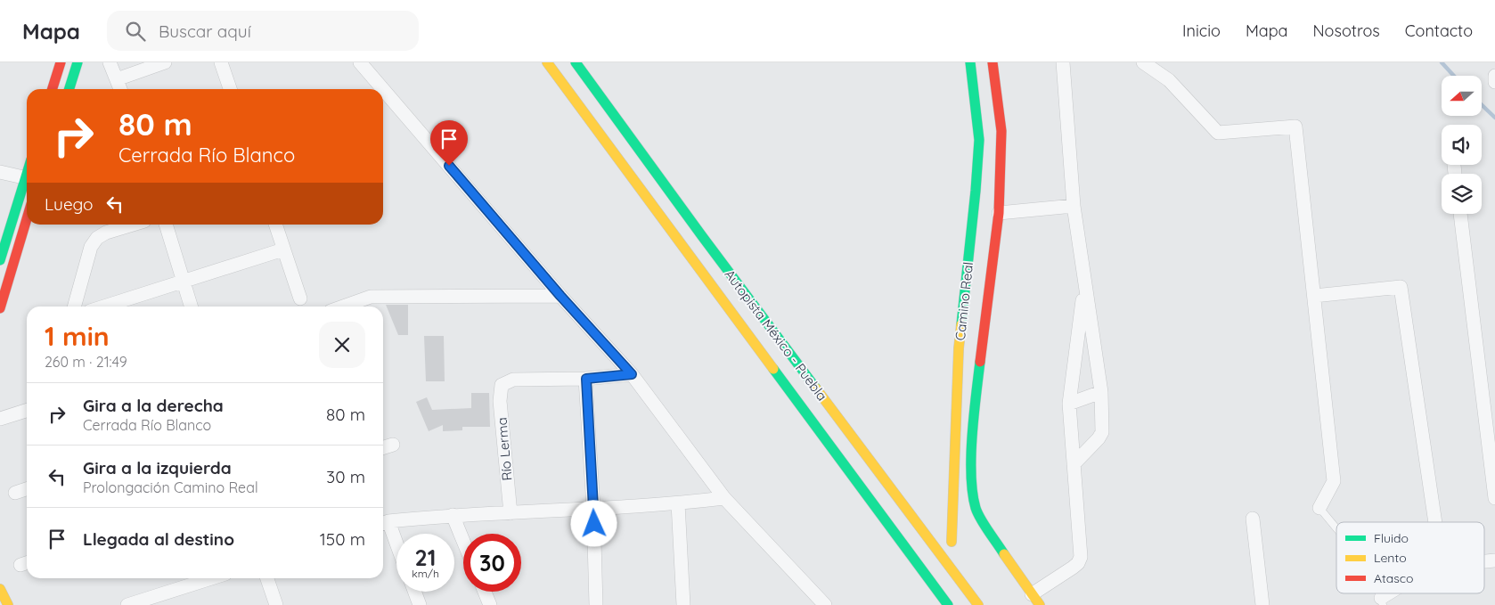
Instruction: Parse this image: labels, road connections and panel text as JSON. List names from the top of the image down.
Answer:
{
  "streets": {
    "main road": ["Camino Real", "Autopista México - Puebla"],
    "street": ["Río Lerma"]
  },
  "legend": ["Fluido", "Lento", "Atasco"],
  "north": "left",
  "page": {
    "header": "Mapa",
    "search": "Buscar aquí",
    "nav": [
      "Inicio",
      "Mapa",
      "Nosotros",
      "Contacto"
    ],
    "turn": ["80 m", "Cerrada Río Blanco"],
    "then": "Luego",
    "heading": ["1 min", "260 m · 21:49"],
    "list": [
      {
        "name": "Gira a la derecha",
        "note": "Cerrada Río Blanco",
        "value": "80 m"
      },
      {
        "name": "Gira a la izquierda",
        "note": "Prolongación Camino Real",
        "value": "30 m"
      },
      {
        "name": "Llegada al destino",
        "value": "150 m"
      }
    ],
    "speed": "21 km/h",
    "limit": "30"
  }
}
